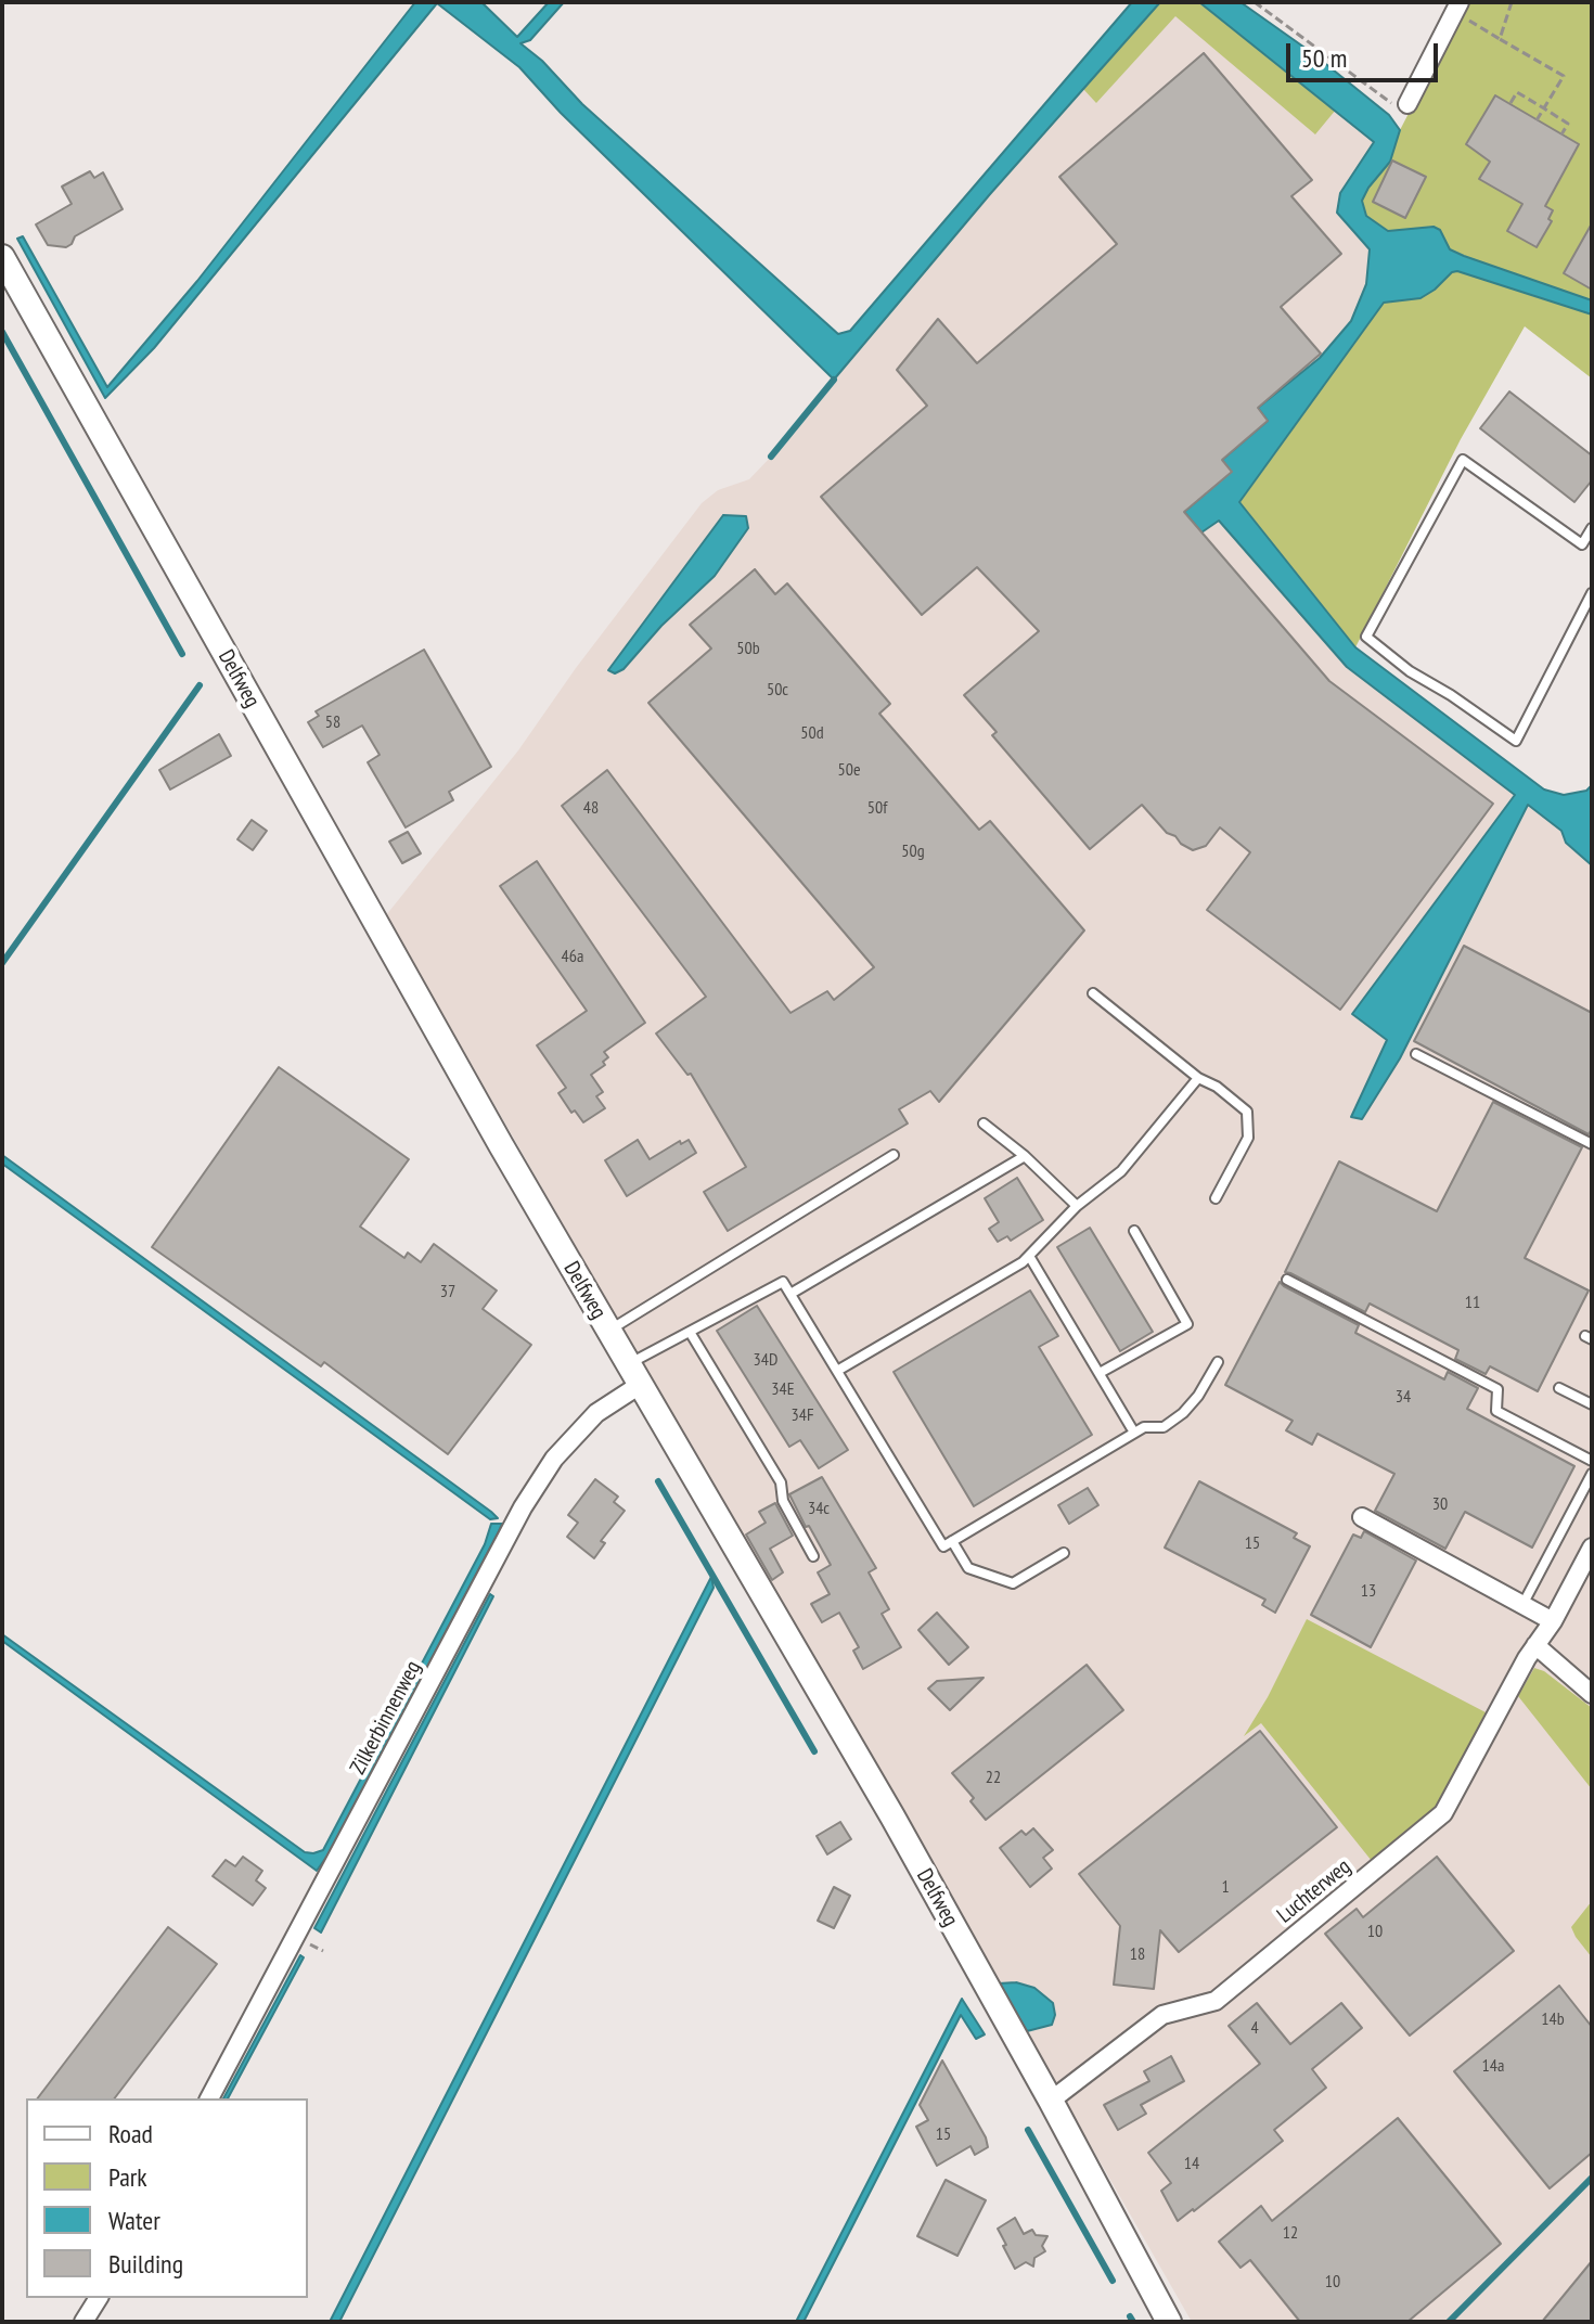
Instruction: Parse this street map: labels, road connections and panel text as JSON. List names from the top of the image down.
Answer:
{
  "streets": {
    "main road": ["Delfweg"],
    "street": ["Zilkerbinnenweg", "Luchterweg"]
  },
  "crossings": [
    ["Delfweg", "Zilkerbinnenweg"],
    ["Delfweg", "Luchterweg"]
  ],
  "house_numbers": [
    "50b",
    "50c",
    "58",
    "50d",
    "50e",
    "48",
    "50f",
    "50g",
    "46a",
    "37",
    "11",
    "34D",
    "34E",
    "34",
    "34F",
    "30",
    "34c",
    "15",
    "13",
    "22",
    "1",
    "10",
    "18",
    "14b",
    "4",
    "14a",
    "15",
    "14",
    "12",
    "10"
  ],
  "legend": [
    "Road",
    "Park",
    "Water",
    "Building"
  ],
  "scale_bar": "50 m"
}
